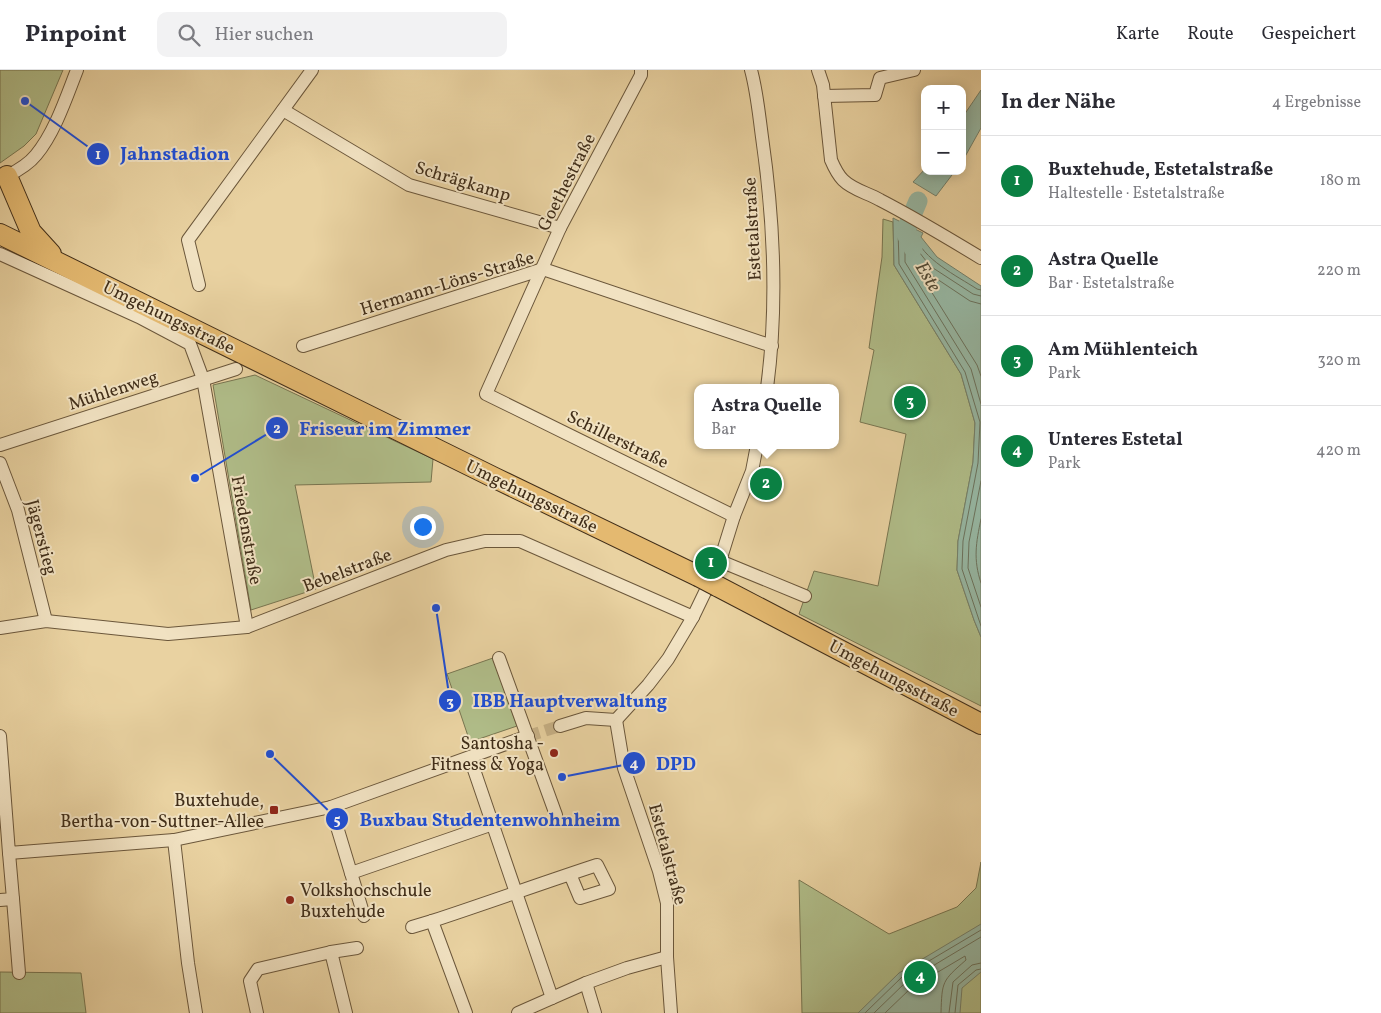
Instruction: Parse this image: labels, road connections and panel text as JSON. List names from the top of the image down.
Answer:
{
  "streets": {
    "main road": ["Umgehungsstraße"],
    "street": [
      "Schrägkamp",
      "Goethestraße",
      "Estetalstraße",
      "Hermann-Löns-Straße",
      "Mühlenweg",
      "Schillerstraße",
      "Friedenstraße",
      "Jägerstieg",
      "Bebelstraße"
    ]
  },
  "crossings": [
    ["Schrägkamp", "Goethestraße"],
    ["Goethestraße", "Hermann-Löns-Straße"],
    ["Goethestraße", "Schillerstraße"],
    ["Estetalstraße", "Hermann-Löns-Straße"],
    ["Mühlenweg", "Friedenstraße"],
    ["Friedenstraße", "Bebelstraße"],
    ["Jägerstieg", "Bebelstraße"]
  ],
  "water": ["Este"],
  "places": {
    "other": [
      "Jahnstadion",
      "Friseur im Zimmer",
      "IBB Hauptverwaltung",
      "Santosha - Fitness & Yoga",
      "Buxbau Studentenwohnheim",
      "DPD",
      "Volkshochschule Buxtehude"
    ],
    "transit": ["Buxtehude, Bertha-von-Suttner-Allee"]
  },
  "page": {
    "header": "Pinpoint",
    "search": "Hier suchen",
    "nav": ["Karte", "Route", "Gespeichert"],
    "heading": ["In der Nähe", "4 Ergebnisse"],
    "map_buttons": ["+", "−"],
    "list": [
      {
        "mark": "1",
        "name": "Buxtehude, Estetalstraße",
        "note": "Haltestelle · Estetalstraße",
        "value": "180 m"
      },
      {
        "mark": "2",
        "name": "Astra Quelle",
        "note": "Bar · Estetalstraße",
        "value": "220 m"
      },
      {
        "mark": "3",
        "name": "Am Mühlenteich",
        "note": "Park",
        "value": "320 m"
      },
      {
        "mark": "4",
        "name": "Unteres Estetal",
        "note": "Park",
        "value": "420 m"
      }
    ],
    "popup": ["Astra Quelle", "Bar"],
    "pins": [
      "3",
      "2",
      "1",
      "4"
    ]
  }
}
